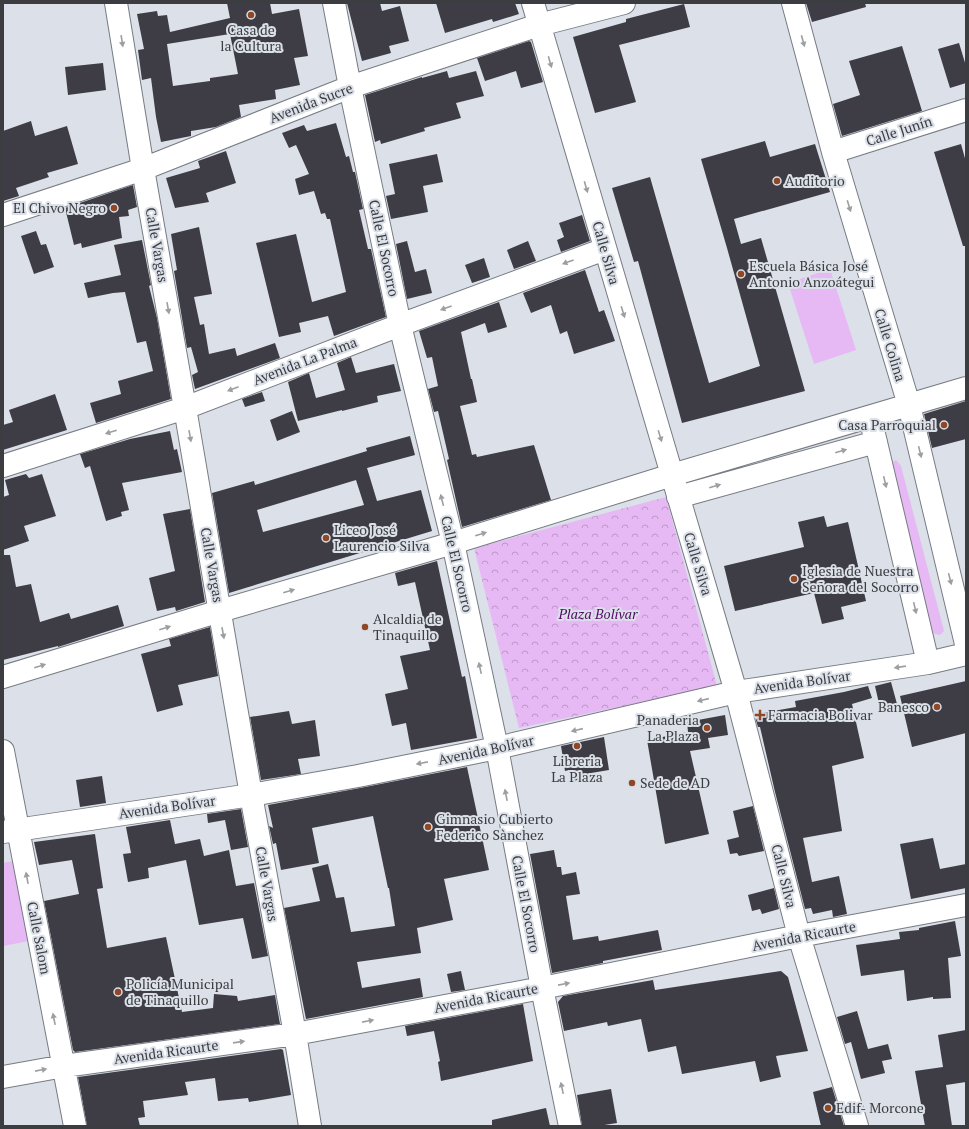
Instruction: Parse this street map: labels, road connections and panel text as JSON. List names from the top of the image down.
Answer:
{
  "streets": {
    "street": [
      "Avenida Sucre",
      "Calle Junín",
      "Calle Vargas",
      "Calle El Socorro",
      "Calle Silva",
      "Calle Colina",
      "Avenida La Palma",
      "Avenida Bolívar",
      "Avenida Ricaurte",
      "Calle Salom"
    ]
  },
  "crossings": [
    ["Avenida Sucre", "Calle Vargas"],
    ["Avenida Sucre", "Calle El Socorro"],
    ["Avenida Sucre", "Calle Silva"],
    ["Calle Junín", "Calle Colina"],
    ["Calle Vargas", "Avenida La Palma"],
    ["Calle Vargas", "Avenida Bolívar"],
    ["Calle Vargas", "Avenida Ricaurte"],
    ["Calle El Socorro", "Avenida La Palma"],
    ["Calle El Socorro", "Avenida Bolívar"],
    ["Calle El Socorro", "Avenida Ricaurte"],
    ["Calle Silva", "Avenida La Palma"],
    ["Calle Silva", "Avenida Bolívar"],
    ["Calle Silva", "Avenida Ricaurte"],
    ["Avenida Bolívar", "Calle Salom"],
    ["Avenida Ricaurte", "Calle Salom"]
  ],
  "one_way": [
    "Calle Vargas",
    "Calle El Socorro",
    "Calle Silva",
    "Avenida La Palma",
    "Avenida Bolívar",
    "Avenida Ricaurte",
    "Calle Salom"
  ],
  "parks": ["Plaza Bolívar"],
  "places": {
    "other": [
      "Casa de la Cultura",
      "Auditorio",
      "El Chivo Negro",
      "Escuela Básica José Antonio Anzoátegui",
      "Casa Parroquial",
      "Liceo José Laurencio Silva",
      "Iglesia de Nuestra Señora del Socorro",
      "Alcaldia de Tinaquillo",
      "Banesco",
      "Panaderia La Plaza",
      "Libreria La Plaza",
      "Sede de AD",
      "Gimnasio Cubierto Federico Sànchez",
      "Policía Municipal de Tinaquillo",
      "Edif- Morcone"
    ],
    "health": ["Farmacia Bolivar"]
  }
}
